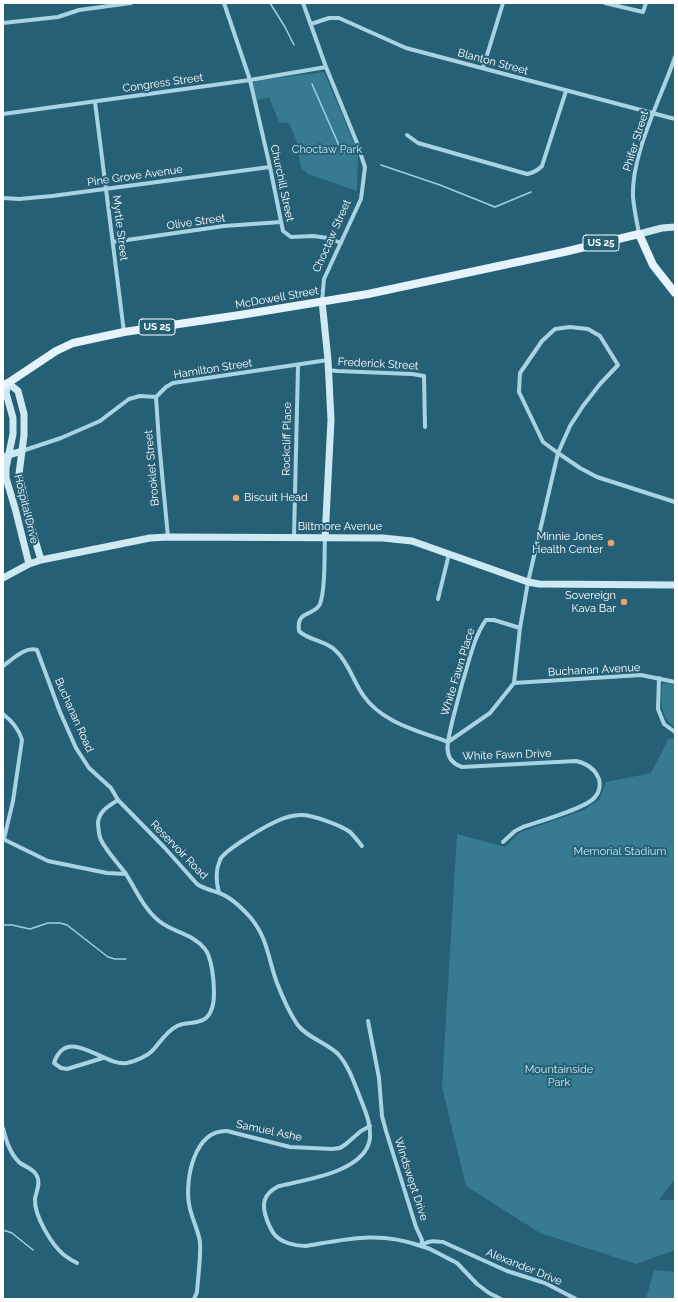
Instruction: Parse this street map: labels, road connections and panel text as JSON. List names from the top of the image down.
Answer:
{
  "streets": {
    "main road": [
      "Choctaw Street",
      "US 25",
      "McDowell Street",
      "Hospital Drive",
      "Biltmore Avenue"
    ],
    "street": [
      "Blanton Street",
      "Congress Street",
      "Phifer Street",
      "Pine Grove Avenue",
      "Churchill Street",
      "Olive Street",
      "Myrtle Street",
      "Frederick Street",
      "Hamilton Street",
      "Rockcliff Place",
      "Brooklet Street",
      "Buchanan Avenue",
      "White Fawn Place",
      "Buchanan Road",
      "White Fawn Drive",
      "Reservoir Road",
      "Samuel Ashe",
      "Windswept Drive",
      "Alexander Drive"
    ]
  },
  "crossings": [
    ["Blanton Street", "Phifer Street"],
    ["Blanton Street", "Choctaw Street"],
    ["Congress Street", "Churchill Street"],
    ["Congress Street", "Myrtle Street"],
    ["Congress Street", "Choctaw Street"],
    ["Phifer Street", "McDowell Street"],
    ["Pine Grove Avenue", "Churchill Street"],
    ["Pine Grove Avenue", "Myrtle Street"],
    ["Churchill Street", "Olive Street"],
    ["Churchill Street", "Choctaw Street"],
    ["Olive Street", "Myrtle Street"],
    ["Myrtle Street", "McDowell Street"],
    ["Choctaw Street", "McDowell Street"],
    ["Choctaw Street", "Frederick Street"],
    ["Choctaw Street", "Hamilton Street"],
    ["Choctaw Street", "Biltmore Avenue"],
    ["McDowell Street", "Hospital Drive"],
    ["Hamilton Street", "Rockcliff Place"],
    ["Hamilton Street", "Brooklet Street"],
    ["Rockcliff Place", "Biltmore Avenue"],
    ["Brooklet Street", "Biltmore Avenue"],
    ["Hospital Drive", "Biltmore Avenue"],
    ["Buchanan Avenue", "White Fawn Drive"],
    ["White Fawn Place", "White Fawn Drive"],
    ["Buchanan Road", "Reservoir Road"],
    ["Reservoir Road", "Samuel Ashe"],
    ["Reservoir Road", "Windswept Drive"],
    ["Reservoir Road", "Alexander Drive"],
    ["Windswept Drive", "Alexander Drive"]
  ],
  "parks": ["Choctaw Park", "Memorial Stadium", "Mountainside Park"],
  "places": ["Biscuit Head", "Minnie Jones Health Center", "Sovereign Kava Bar"]
}
